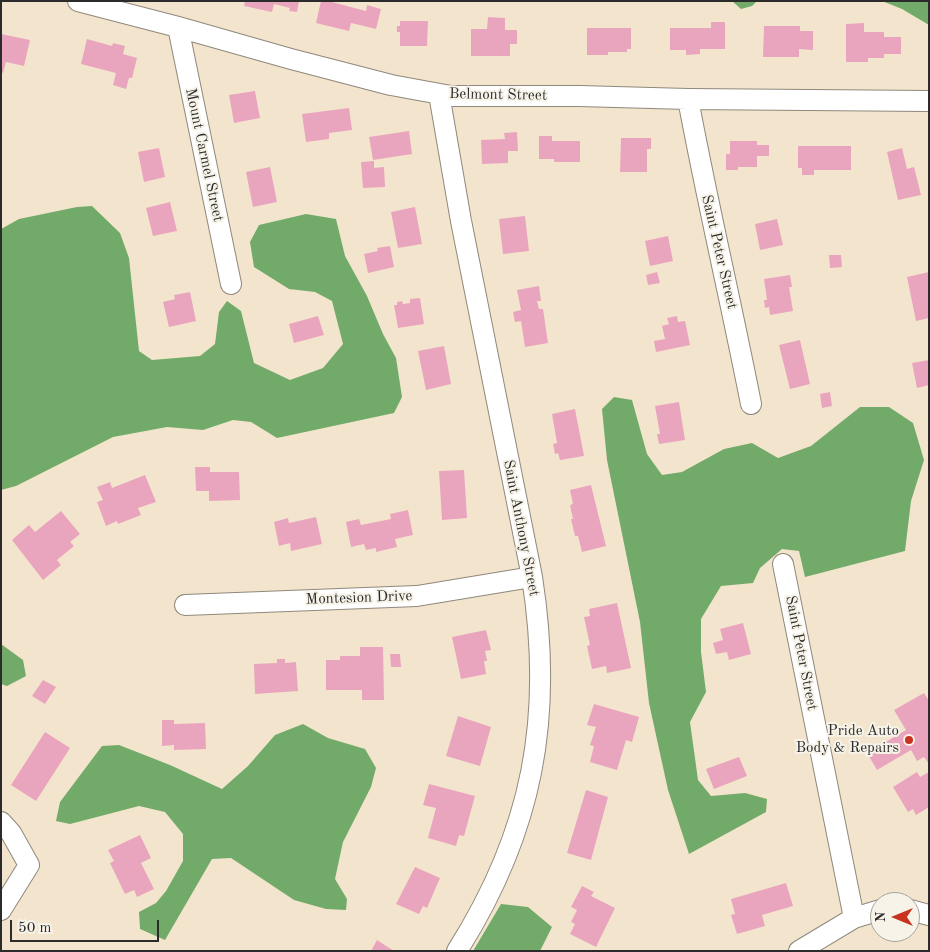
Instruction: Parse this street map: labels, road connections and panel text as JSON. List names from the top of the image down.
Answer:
{
  "streets": {
    "street": [
      "Belmont Street",
      "Mount Carmel Street",
      "Saint Peter Street",
      "Saint Anthony Street",
      "Montesion Drive"
    ]
  },
  "crossings": [
    ["Belmont Street", "Mount Carmel Street"],
    ["Belmont Street", "Saint Peter Street"],
    ["Belmont Street", "Saint Anthony Street"],
    ["Saint Anthony Street", "Montesion Drive"]
  ],
  "places": ["Pride Auto Body & Repairs"],
  "scale_bar": "50 m",
  "north": "left"
}
